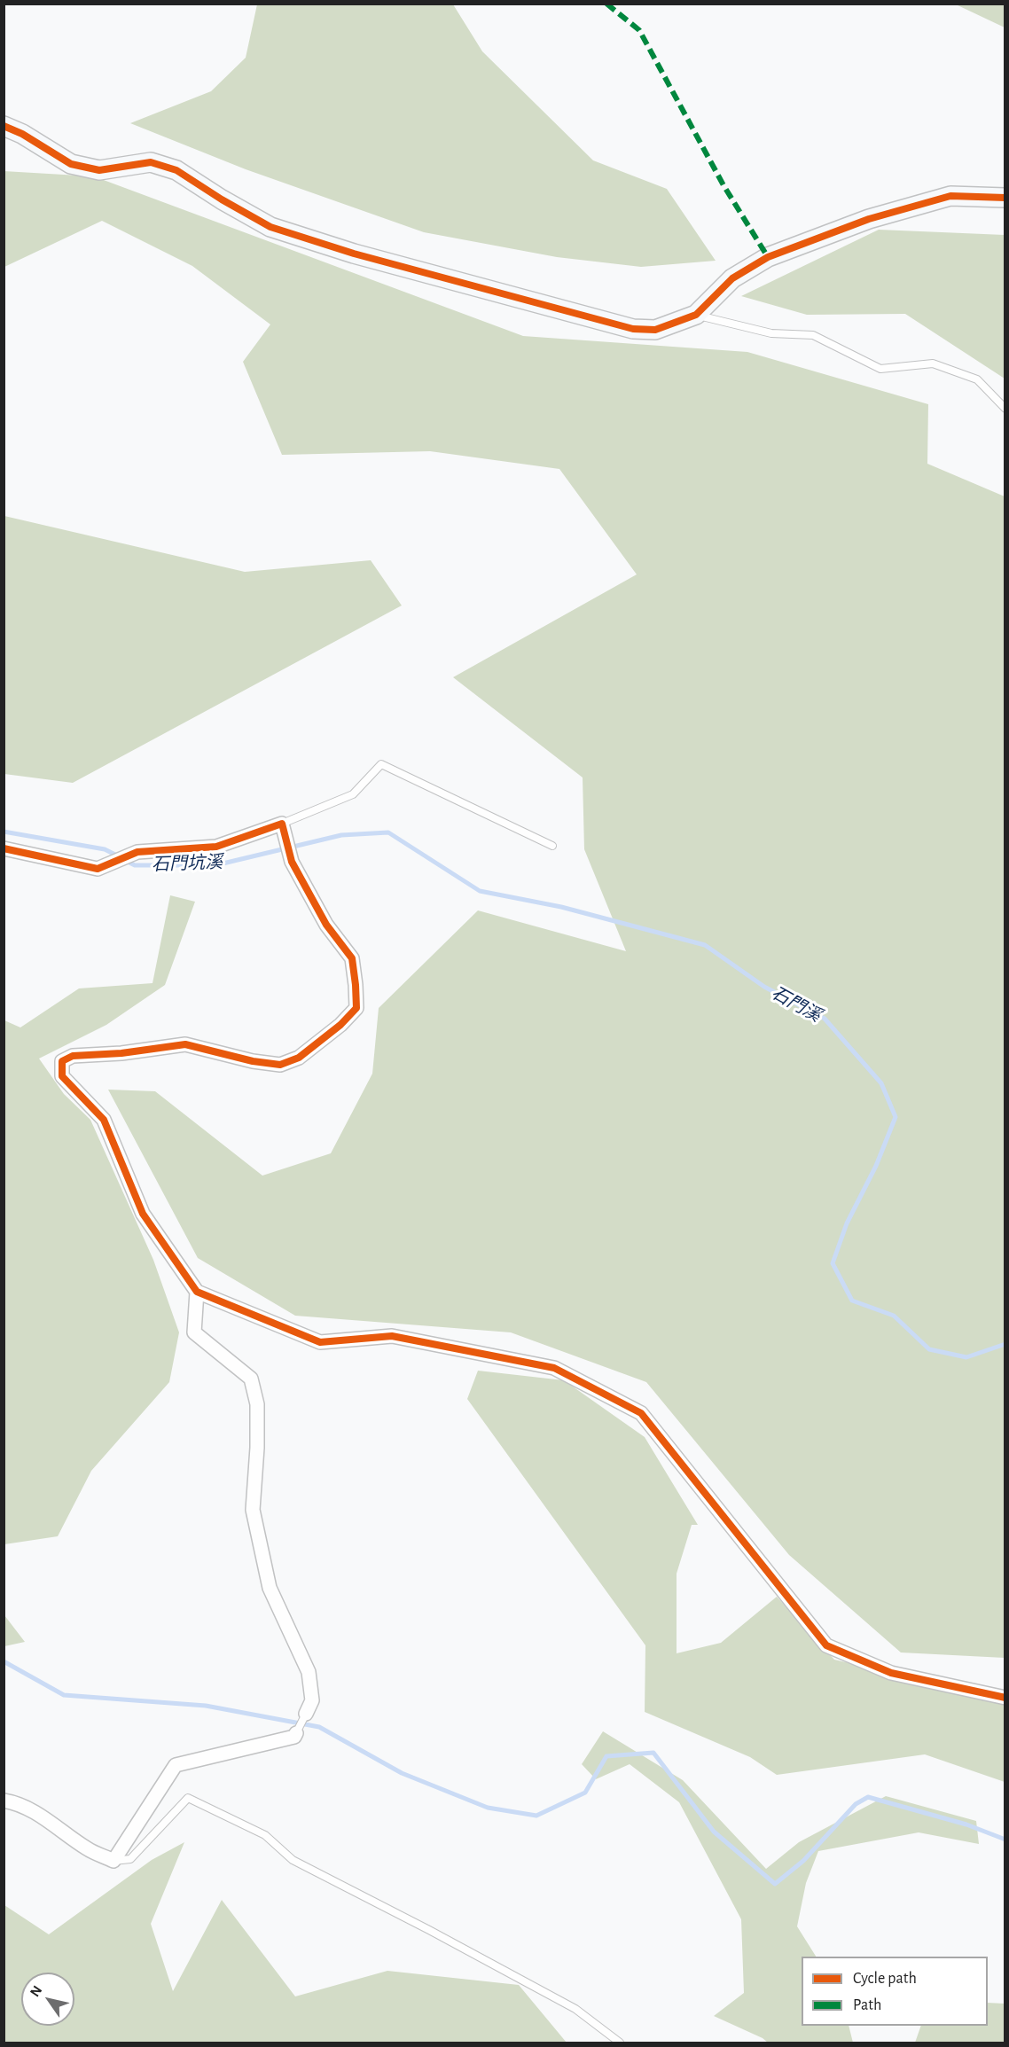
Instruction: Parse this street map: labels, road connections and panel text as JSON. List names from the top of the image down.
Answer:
{
  "water": ["石門坑溪", "石門溪"],
  "legend": ["Cycle path", "Path"],
  "north": "top left"
}
